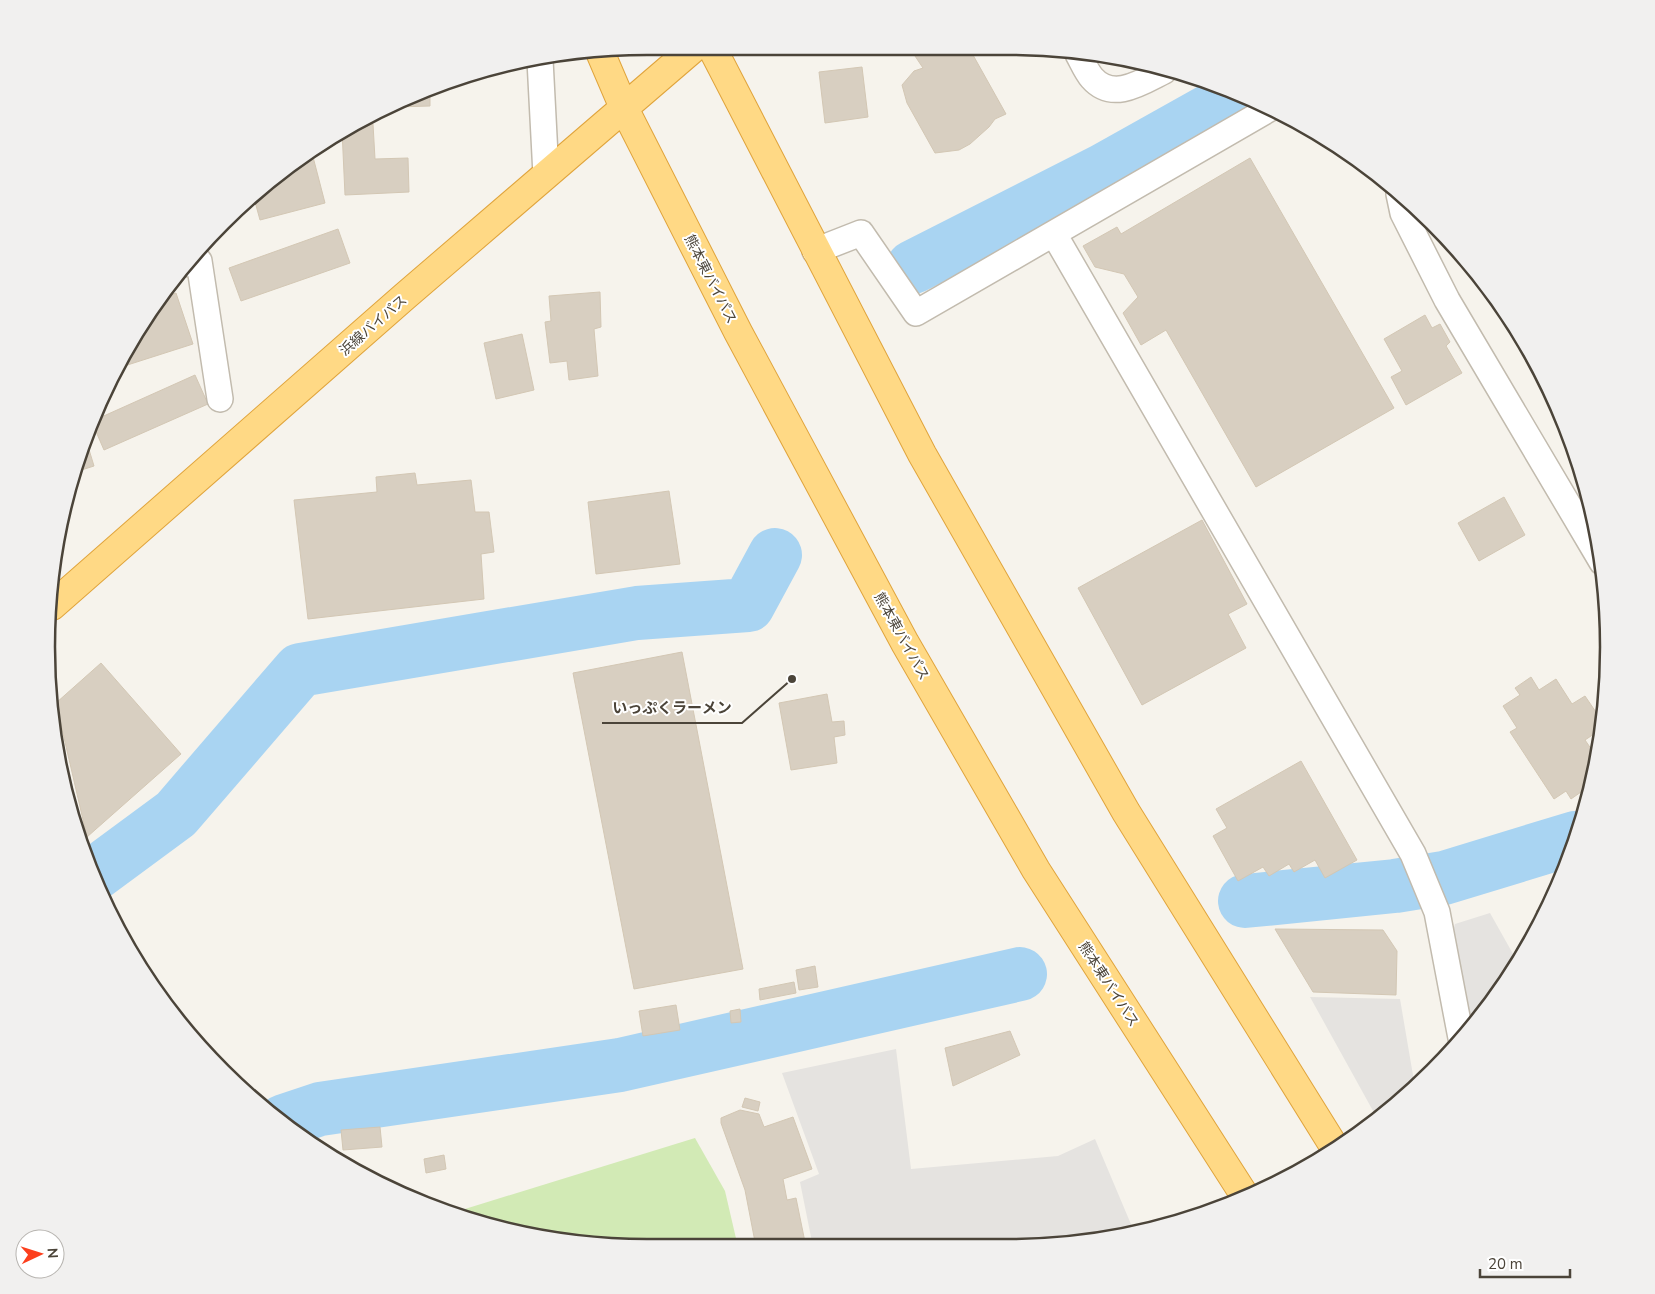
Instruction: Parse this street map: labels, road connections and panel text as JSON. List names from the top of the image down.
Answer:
{
  "streets": {
    "highway": ["熊本東バイパス", "浜線バイパス"]
  },
  "crossings": [
    ["熊本東バイパス", "浜線バイパス"]
  ],
  "places": ["いっぷくラーメン"],
  "scale_bar": "20 m",
  "north": "right"
}
